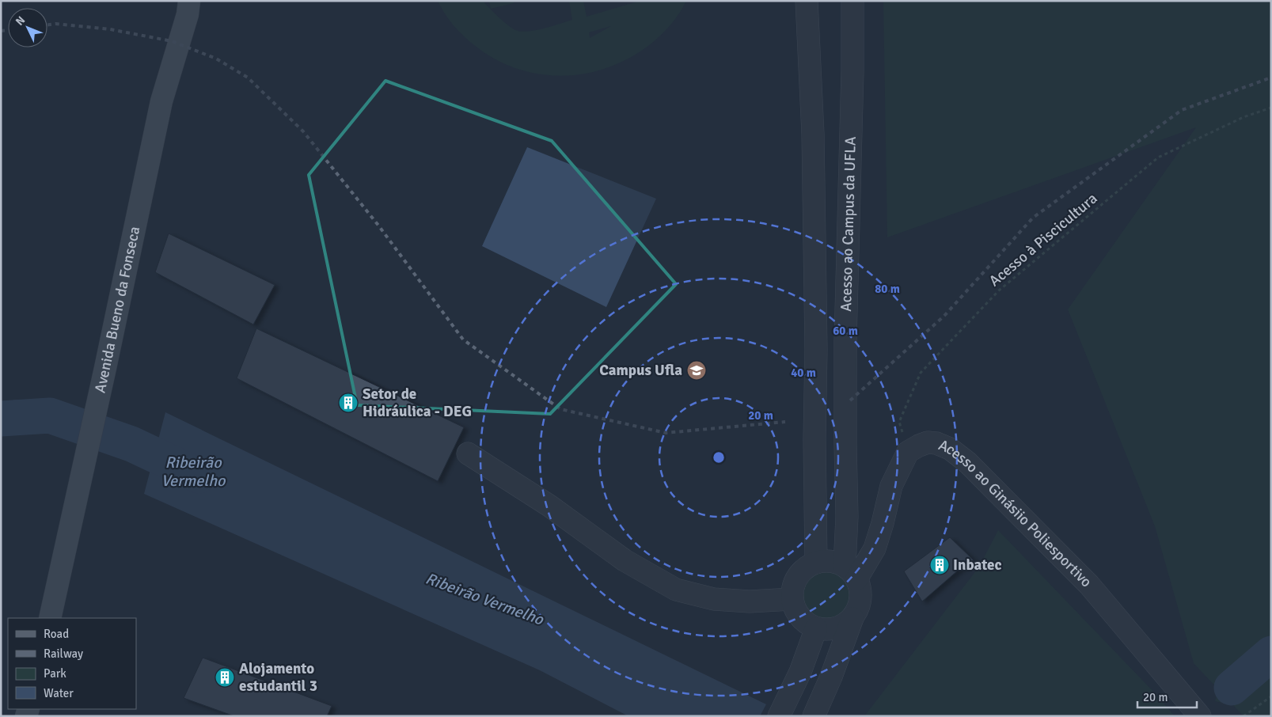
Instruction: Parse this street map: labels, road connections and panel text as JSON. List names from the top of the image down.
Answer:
{
  "streets": {
    "main road": ["Avenida Bueno da Fonseca"],
    "street": ["Acesso ao Campus da UFLA", "Acesso ao Ginásiio Poliesportivo"],
    "path": ["Acesso à Piscicultura"]
  },
  "crossings": [
    ["Acesso à Piscicultura", "Acesso ao Ginásiio Poliesportivo"]
  ],
  "water": ["Ribeirão Vermelho"],
  "places": {
    "school or university": ["Campus Ufla"],
    "building": ["Setor de Hidráulica - DEG", "Inbatec", "Alojamento estudantil 3"]
  },
  "legend": [
    "Road",
    "Railway",
    "Park",
    "Water"
  ],
  "scale_bar": "20 m",
  "north": "top left",
  "rings": [
    "80 m",
    "60 m",
    "40 m",
    "20 m"
  ]
}
